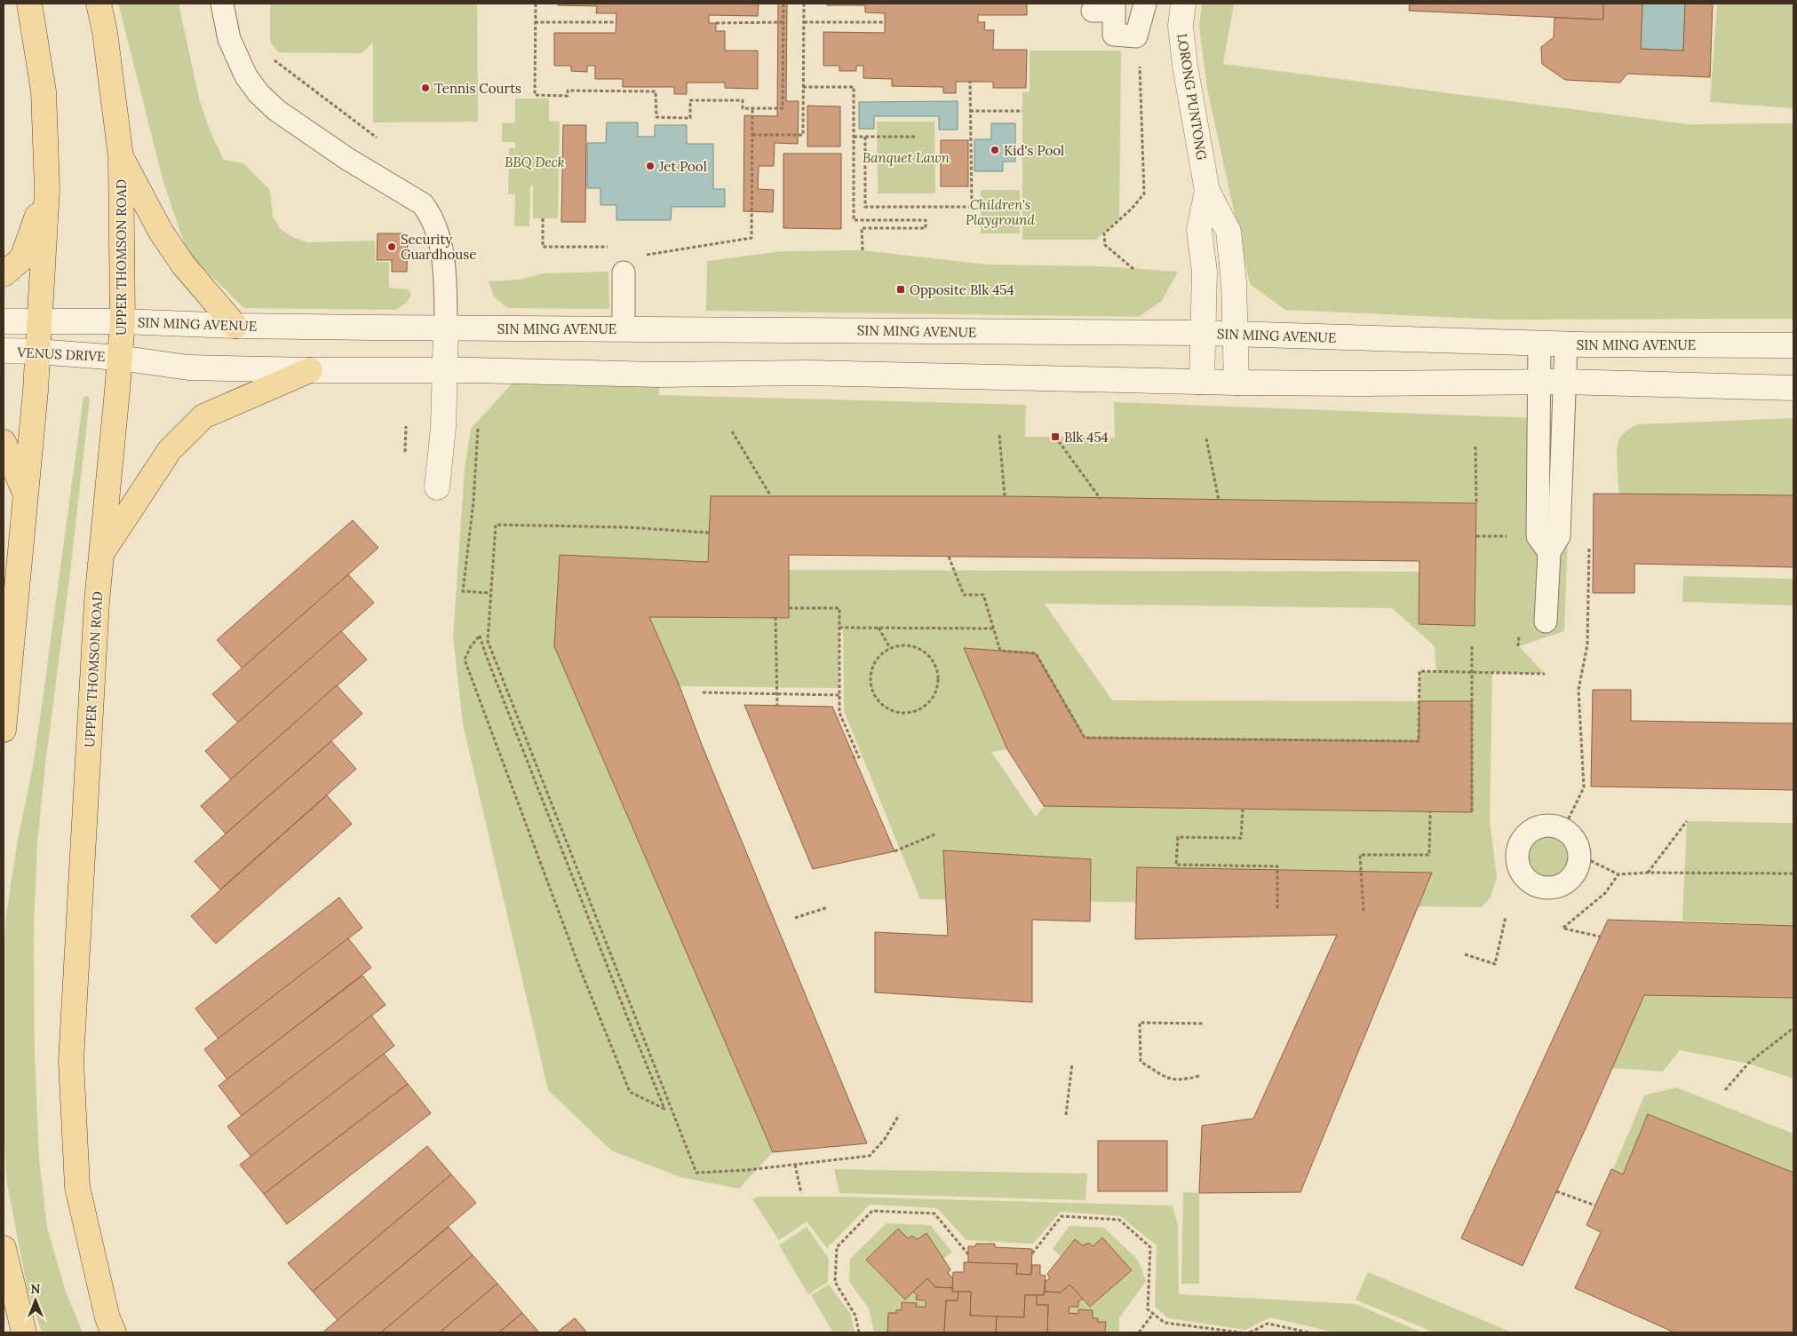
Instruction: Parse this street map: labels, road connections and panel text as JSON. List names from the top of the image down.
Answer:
{
  "streets": {
    "main road": [
      "LORONG PUNTONG",
      "UPPER THOMSON ROAD",
      "SIN MING AVENUE",
      "VENUS DRIVE"
    ]
  },
  "crossings": [
    ["LORONG PUNTONG", "SIN MING AVENUE"],
    ["UPPER THOMSON ROAD", "SIN MING AVENUE"],
    ["UPPER THOMSON ROAD", "VENUS DRIVE"]
  ],
  "parks": ["Banquet Lawn", "BBQ Deck", "Children's Playground"],
  "places": {
    "other": [
      "Tennis Courts",
      "Kid's Pool",
      "Jet Pool",
      "Security Guardhouse"
    ],
    "transit": ["Opposite Blk 454", "Blk 454"]
  },
  "north": "top"
}
